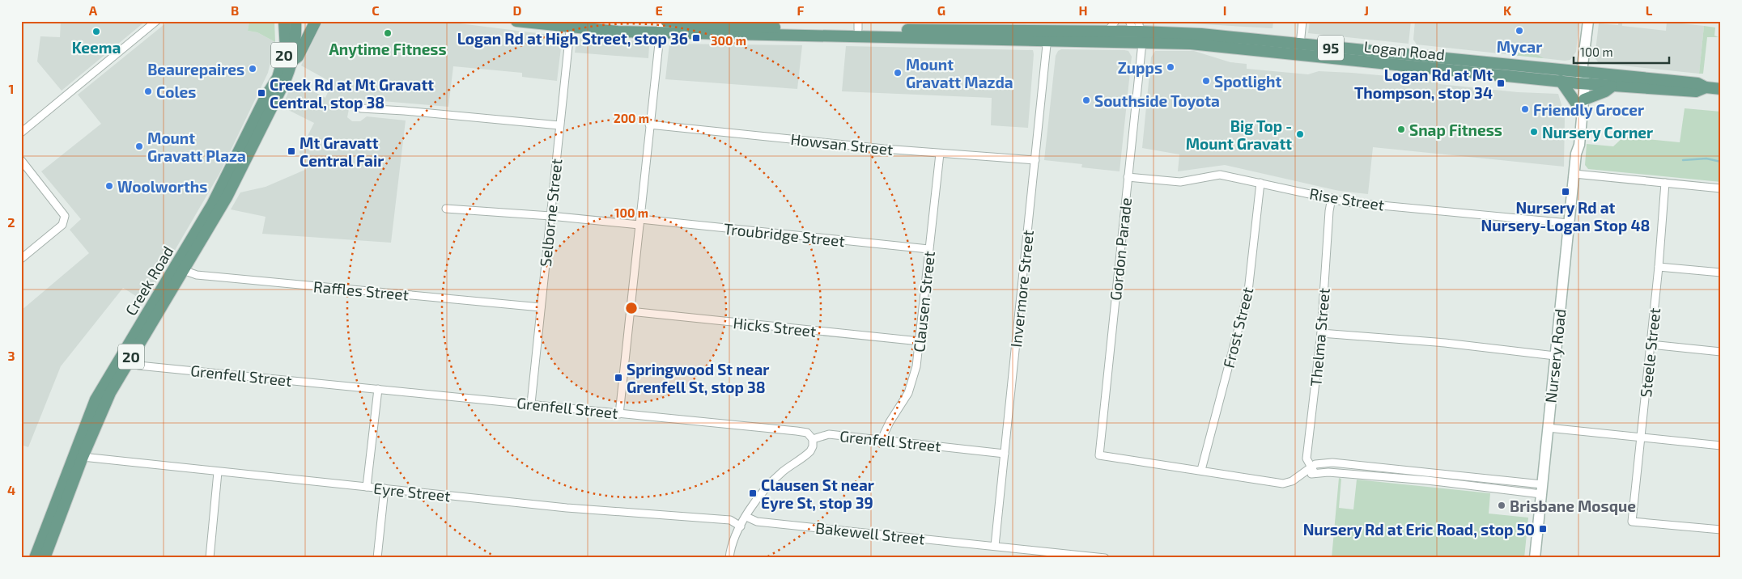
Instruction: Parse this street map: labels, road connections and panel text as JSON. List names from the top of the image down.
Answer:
{
  "streets": {
    "main road": [
      "95",
      "Logan Road",
      "20",
      "Creek Road",
      "Nursery Road"
    ],
    "street": [
      "Howsan Street",
      "Rise Street",
      "Selborne Street",
      "Troubridge Street",
      "Gordon Parade",
      "Invermore Street",
      "Raffles Street",
      "Clausen Street",
      "Hicks Street",
      "Frost Street",
      "Thelma Street",
      "Steele Street",
      "Grenfell Street",
      "Eyre Street",
      "Bakewell Street"
    ]
  },
  "crossings": [
    ["Logan Road", "Selborne Street"],
    ["Logan Road", "Gordon Parade"],
    ["Logan Road", "Invermore Street"],
    ["Logan Road", "Nursery Road"],
    ["Howsan Street", "Invermore Street"],
    ["Howsan Street", "Clausen Street"],
    ["Rise Street", "Gordon Parade"],
    ["Rise Street", "Frost Street"],
    ["Rise Street", "Thelma Street"],
    ["Rise Street", "Nursery Road"],
    ["Selborne Street", "Troubridge Street"],
    ["Selborne Street", "Raffles Street"],
    ["Selborne Street", "Grenfell Street"],
    ["Troubridge Street", "Clausen Street"],
    ["Gordon Parade", "Frost Street"],
    ["Creek Road", "Raffles Street"],
    ["Creek Road", "Grenfell Street"],
    ["Creek Road", "Eyre Street"],
    ["Invermore Street", "Grenfell Street"],
    ["Invermore Street", "Bakewell Street"],
    ["Clausen Street", "Hicks Street"],
    ["Clausen Street", "Grenfell Street"]
  ],
  "places": {
    "other": [
      "Mycar",
      "Keema",
      "Anytime Fitness",
      "Zupps",
      "Beaurepaires",
      "Mount Gravatt Mazda",
      "Spotlight",
      "Coles",
      "Southside Toyota",
      "Friendly Grocer",
      "Snap Fitness",
      "Nursery Corner",
      "Big Top - Mount Gravatt",
      "Mount Gravatt Plaza",
      "Woolworths",
      "Brisbane Mosque"
    ],
    "transit": [
      "Logan Rd at High Street, stop 36",
      "Logan Rd at Mt Thompson, stop 34",
      "Creek Rd at Mt Gravatt Central, stop 38",
      "Mt Gravatt Central Fair",
      "Nursery Rd at Nursery-Logan Stop 48",
      "Springwood St near Grenfell St, stop 38",
      "Clausen St near Eyre St, stop 39",
      "Nursery Rd at Eric Road, stop 50"
    ]
  },
  "scale_bar": "100 m",
  "grid": {
    "columns": [
      "A",
      "B",
      "C",
      "D",
      "E",
      "F",
      "G",
      "H",
      "I",
      "J",
      "K",
      "L"
    ],
    "rows": [
      "1",
      "2",
      "3",
      "4"
    ]
  },
  "rings": ["300 m", "200 m", "100 m"]
}
